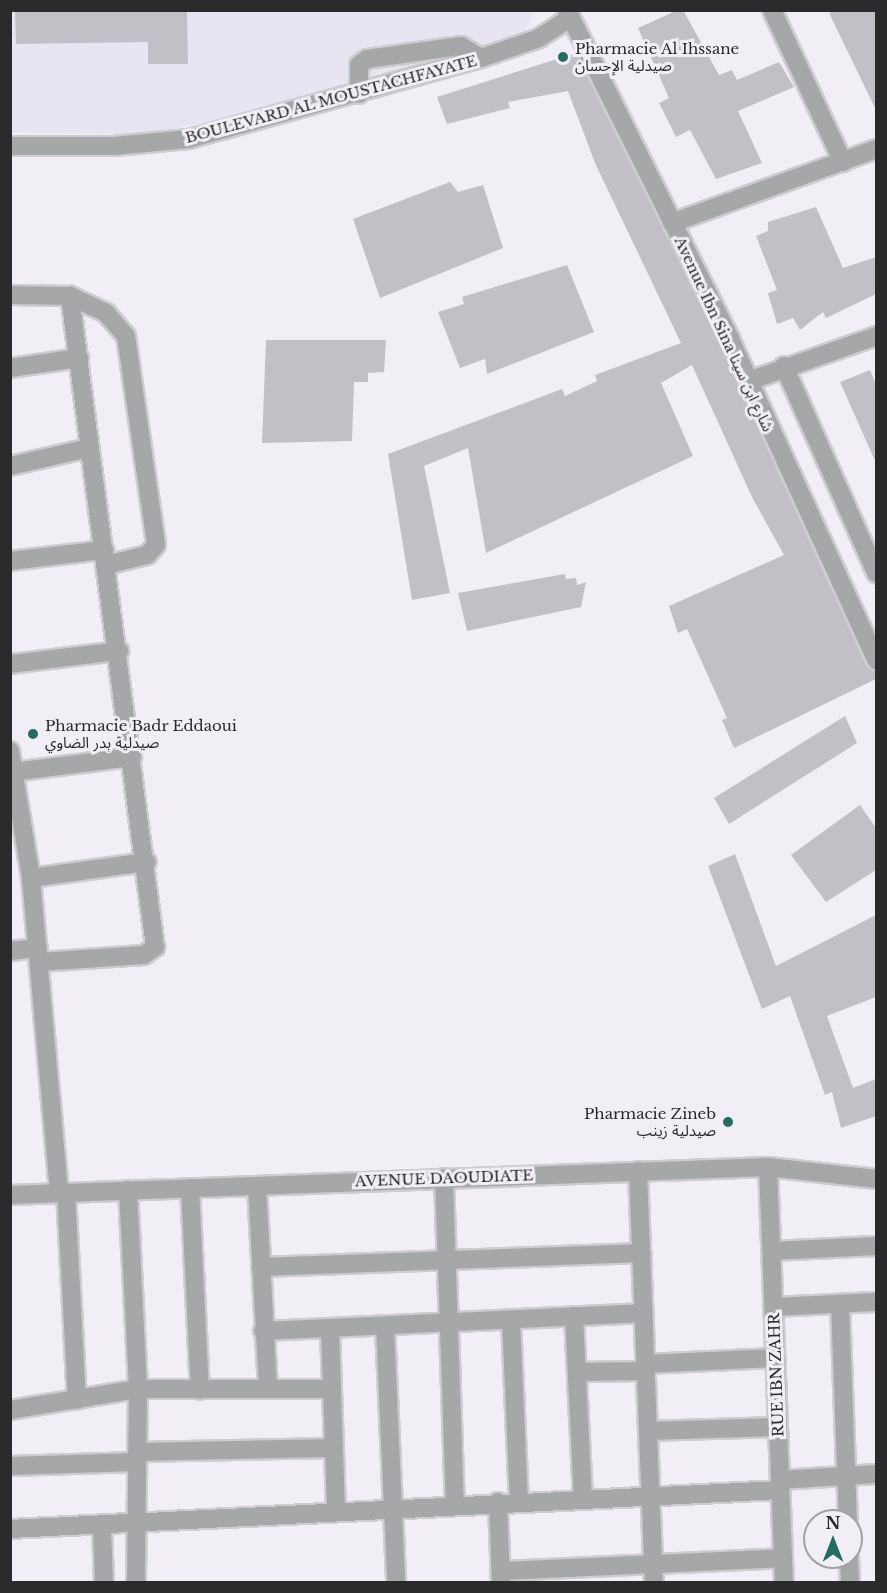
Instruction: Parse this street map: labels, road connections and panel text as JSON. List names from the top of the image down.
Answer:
{
  "streets": {
    "street": [
      "BOULEVARD AL MOUSTACHFAYATE",
      "Avenue Ibn Sina شارع ابن سينا",
      "AVENUE DAOUDIATE",
      "RUE IBN ZAHR"
    ]
  },
  "crossings": [
    ["BOULEVARD AL MOUSTACHFAYATE", "Avenue Ibn Sina شارع ابن سينا"],
    ["AVENUE DAOUDIATE", "RUE IBN ZAHR"]
  ],
  "places": ["Pharmacie Al Ihssane صيدلية الإحسان", "Pharmacie Badr Eddaoui صيدلية بدر الضاوي", "Pharmacie Zineb صيدلية زينب"],
  "north": "top"
}
